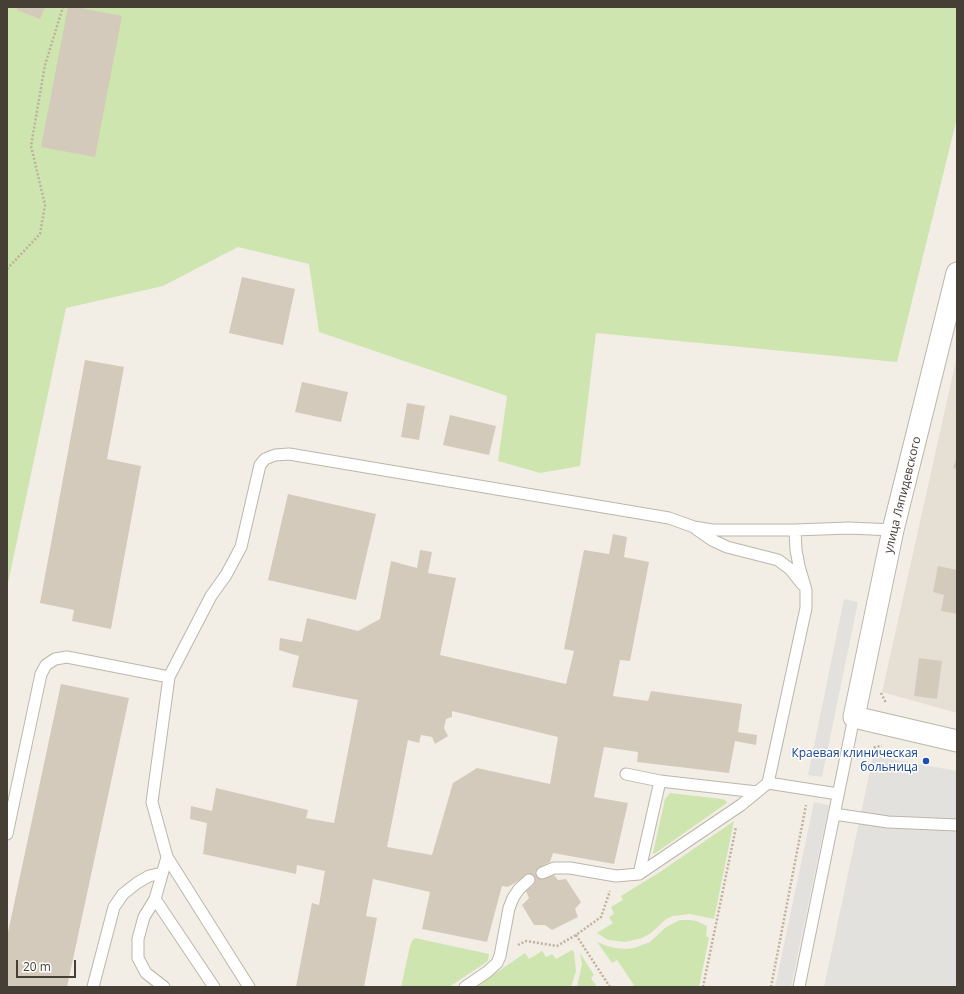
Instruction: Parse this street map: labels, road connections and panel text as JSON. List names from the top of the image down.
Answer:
{
  "streets": {
    "street": ["улица Ляпидевского"]
  },
  "places": ["Краевая клиническая больница"],
  "scale_bar": "20 m"
}
